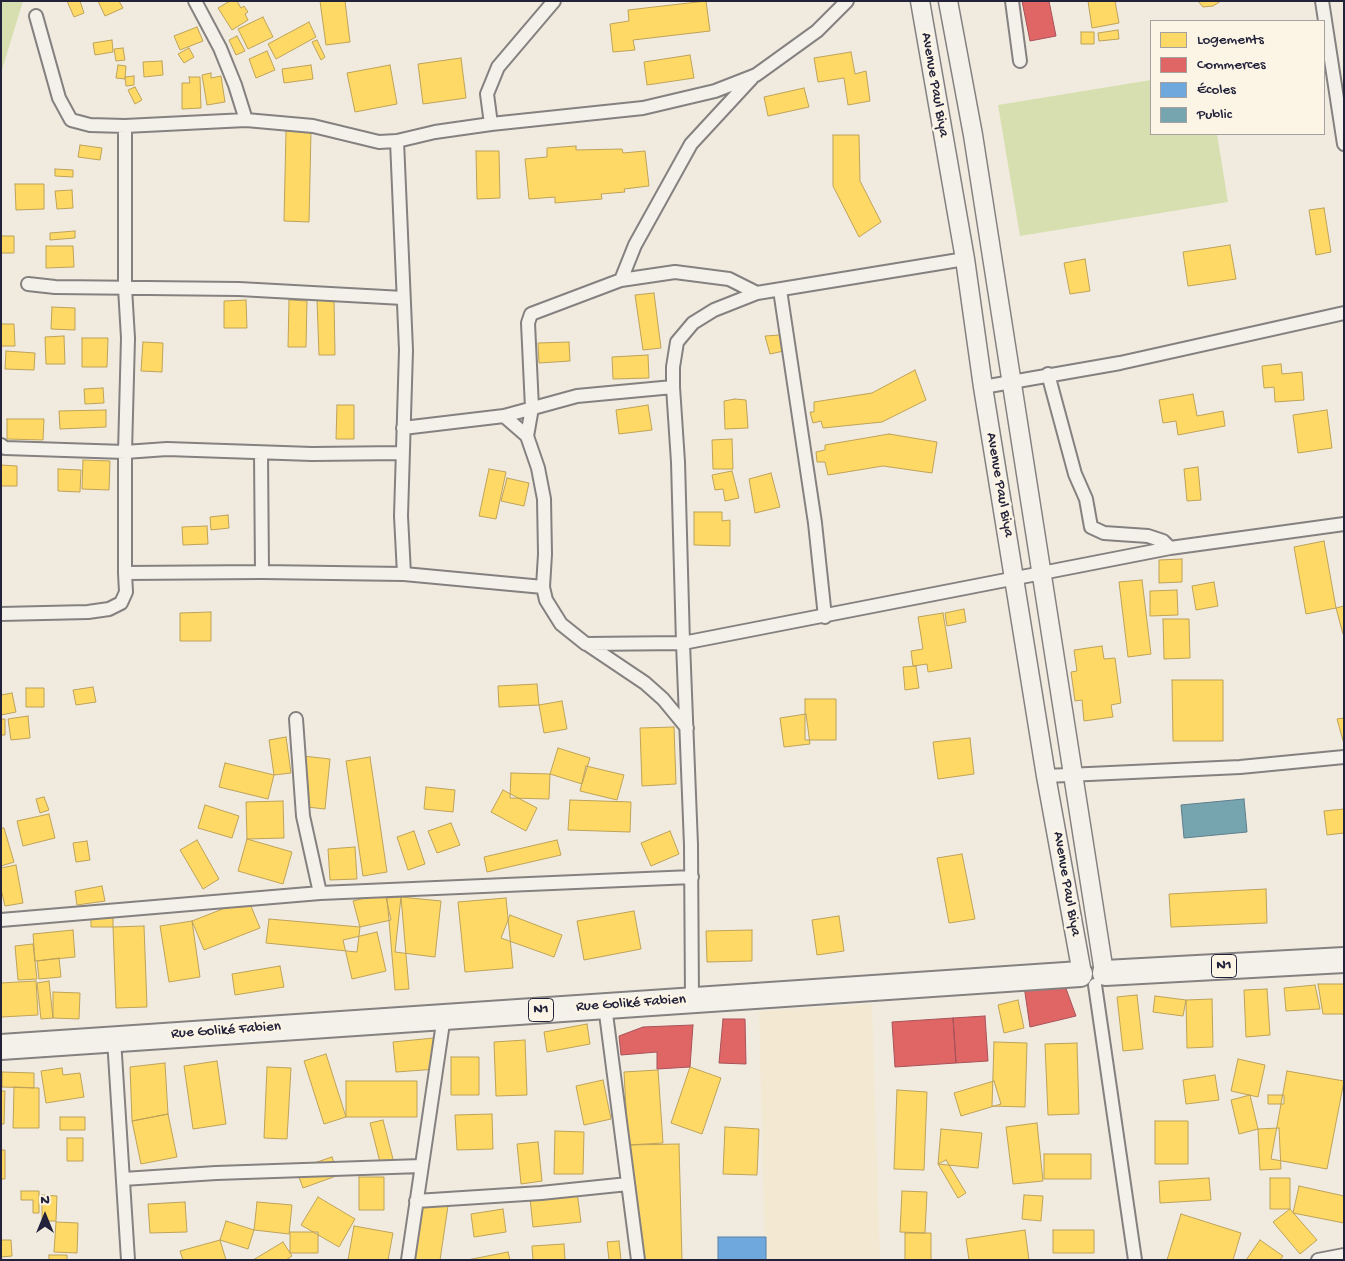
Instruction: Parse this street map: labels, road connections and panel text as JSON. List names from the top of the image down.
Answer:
{
  "streets": {
    "highway": ["N1", "Rue Goliké Fabien"],
    "street": ["Avenue Paul Biya"]
  },
  "crossings": [
    ["Avenue Paul Biya", "N1"],
    ["Avenue Paul Biya", "Rue Goliké Fabien"],
    ["N1", "Rue Goliké Fabien"]
  ],
  "legend": [
    "Logements",
    "Commerces",
    "Écoles",
    "Public"
  ],
  "north": "top"
}
